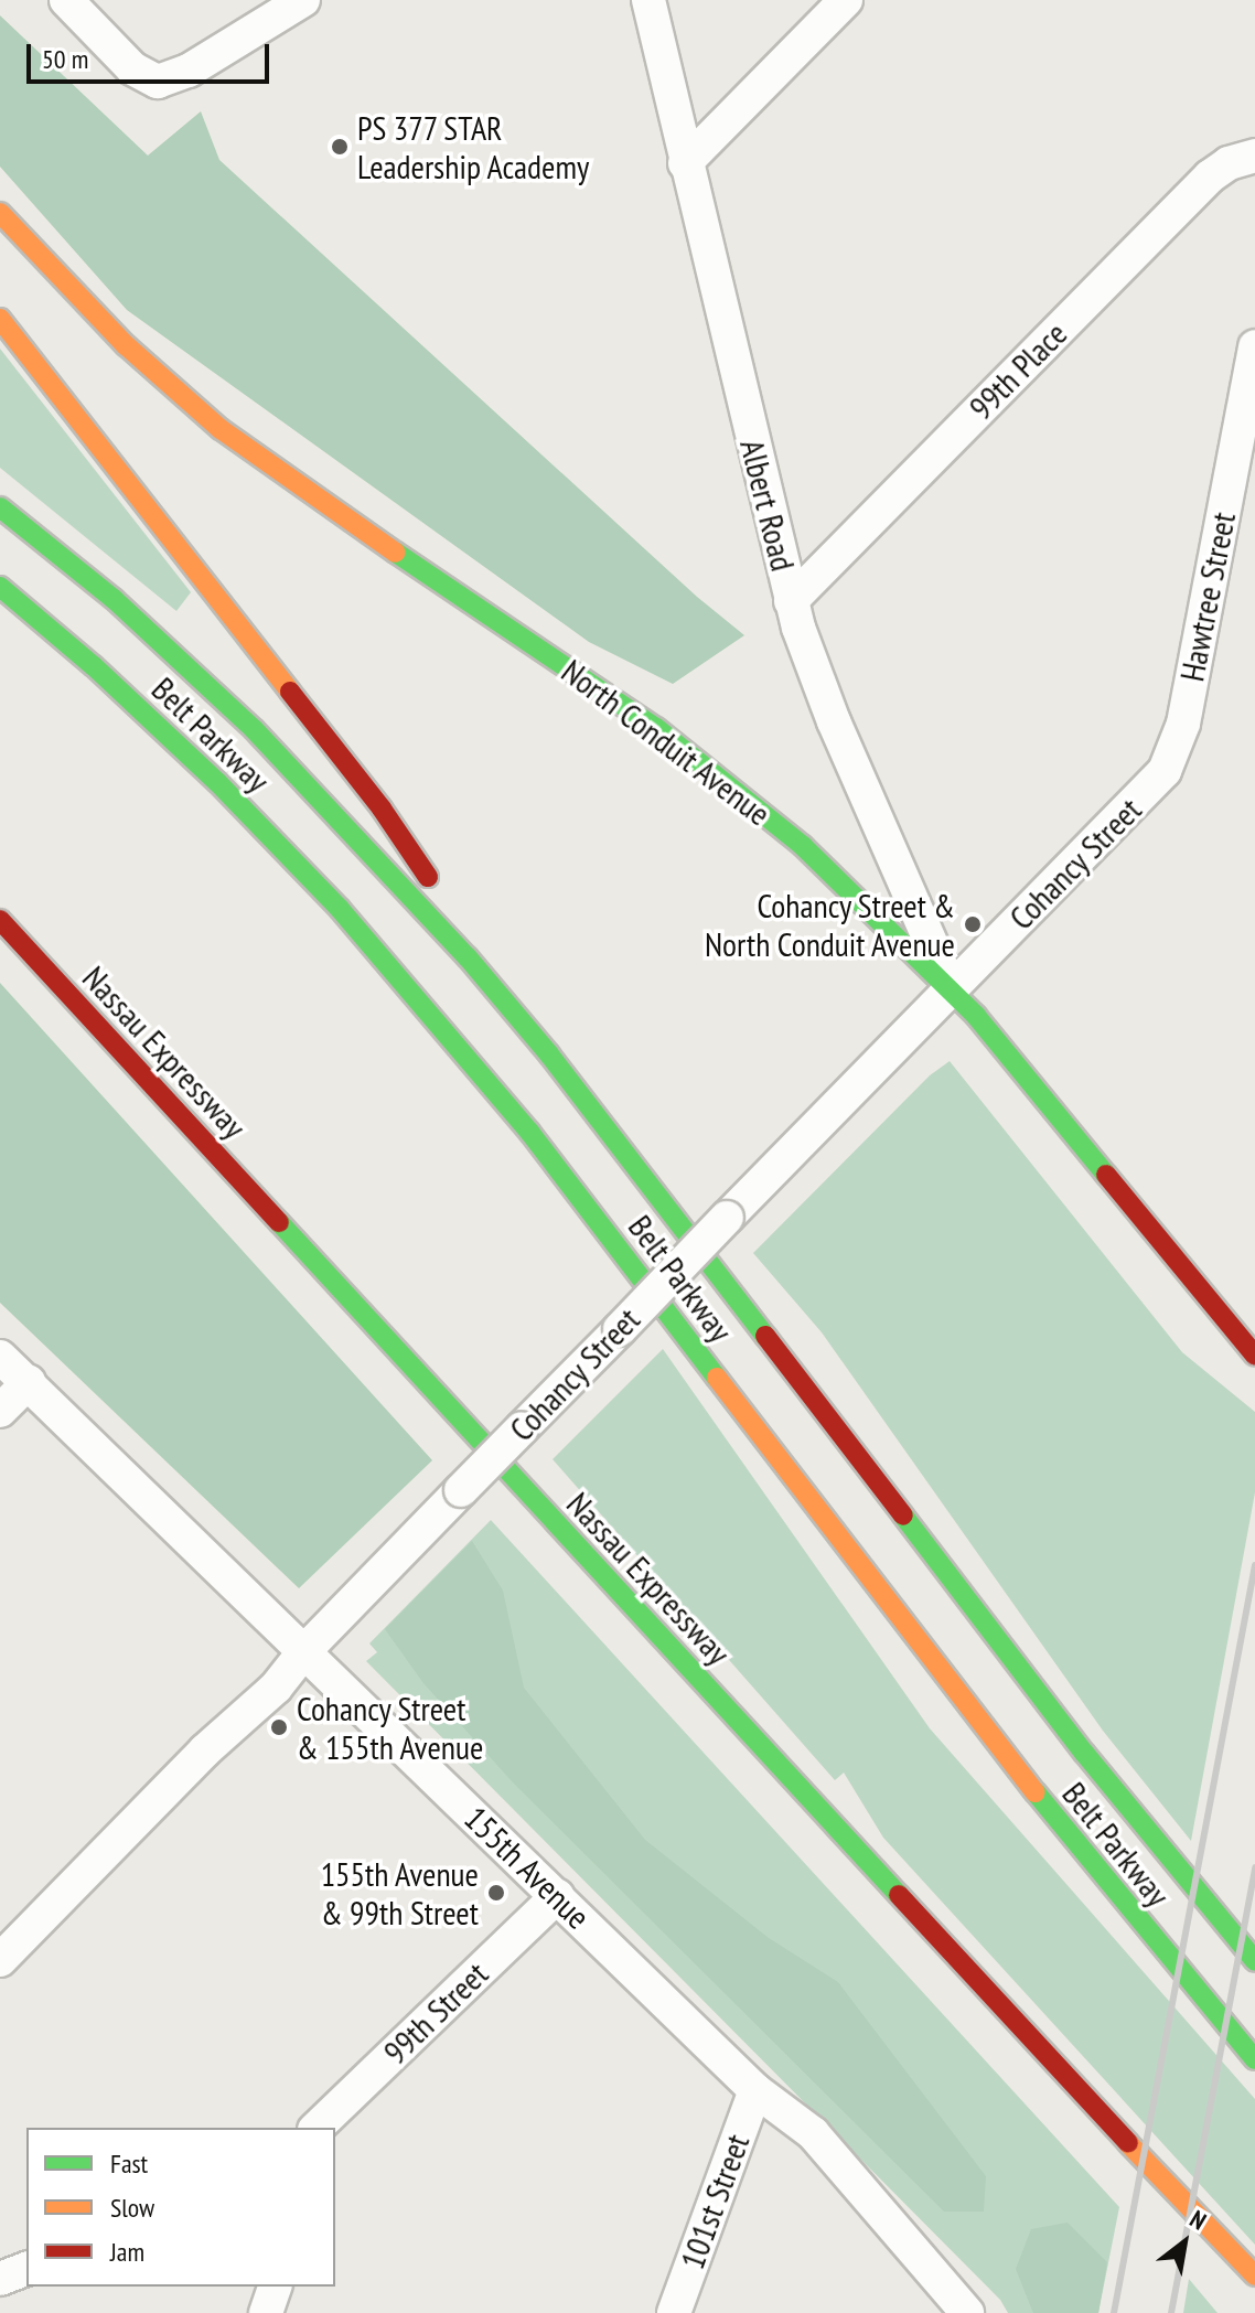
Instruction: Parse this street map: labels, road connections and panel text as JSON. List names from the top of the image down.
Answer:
{
  "streets": {
    "highway": ["Belt Parkway", "North Conduit Avenue", "Nassau Expressway"],
    "street": [
      "99th Place",
      "Albert Road",
      "Hawtree Street",
      "Cohancy Street",
      "155th Avenue",
      "99th Street",
      "101st Street"
    ]
  },
  "crossings": [
    ["99th Place", "Albert Road"],
    ["Albert Road", "North Conduit Avenue"],
    ["Albert Road", "Cohancy Street"],
    ["Hawtree Street", "Cohancy Street"],
    ["North Conduit Avenue", "Cohancy Street"],
    ["Cohancy Street", "155th Avenue"],
    ["155th Avenue", "99th Street"],
    ["155th Avenue", "101st Street"]
  ],
  "places": [
    "PS 377 STAR Leadership Academy",
    "Cohancy Street & North Conduit Avenue",
    "Cohancy Street & 155th Avenue",
    "155th Avenue & 99th Street"
  ],
  "legend": ["Fast", "Slow", "Jam"],
  "scale_bar": "50 m",
  "north": "top right"
}
